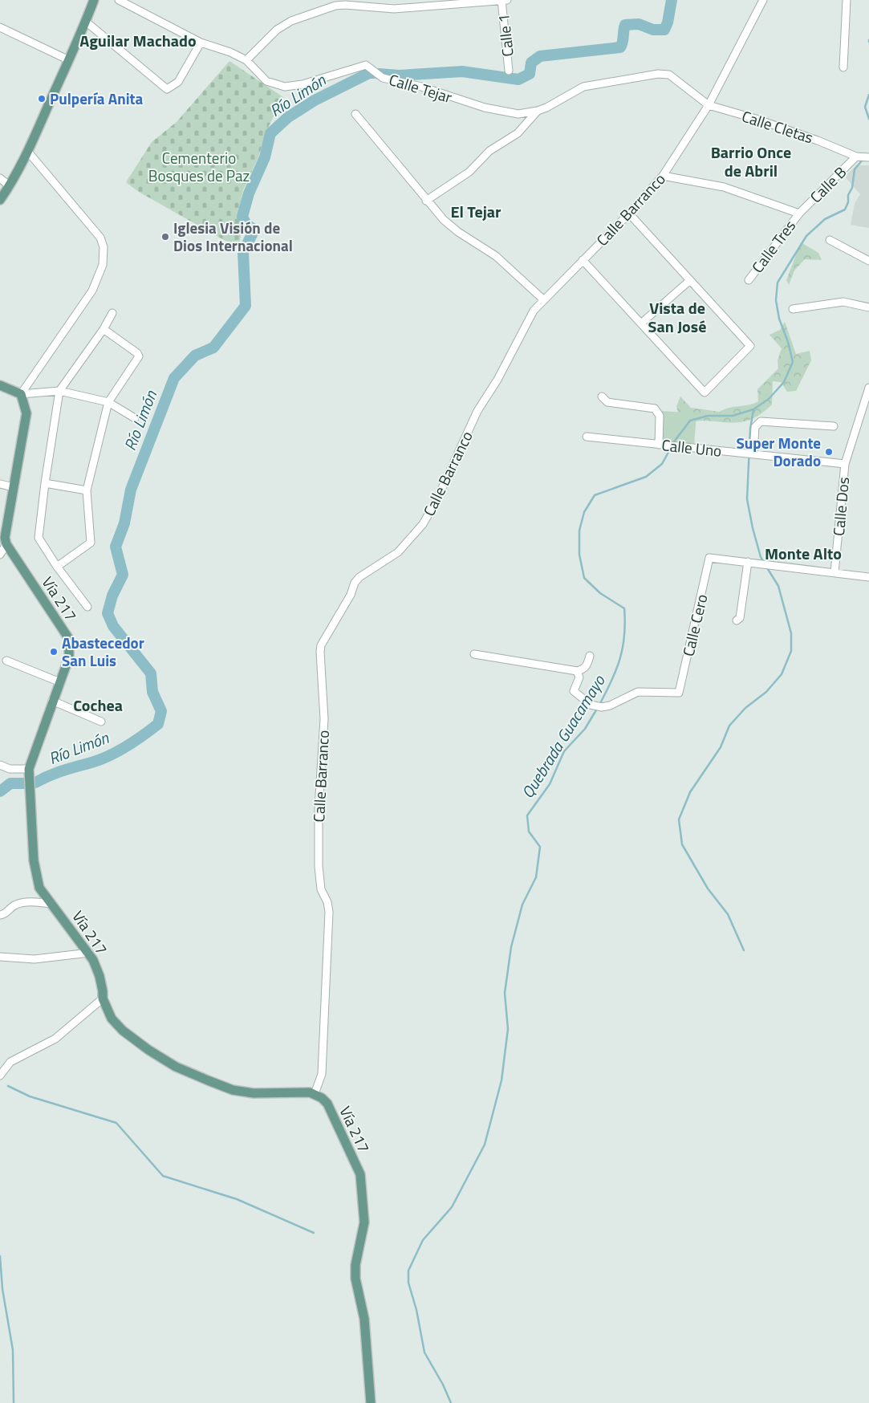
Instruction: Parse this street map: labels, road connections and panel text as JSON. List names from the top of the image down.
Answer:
{
  "streets": {
    "main road": ["Vía 217"],
    "street": [
      "Calle 1",
      "Calle Tejar",
      "Calle Cletas",
      "Calle B",
      "Calle Barranco",
      "Calle Tres",
      "Calle Uno",
      "Calle Dos",
      "Calle Cero"
    ]
  },
  "crossings": [
    ["Calle Tejar", "Calle Cletas"],
    ["Calle Tejar", "Calle Barranco"],
    ["Calle Cletas", "Calle B"],
    ["Calle Cletas", "Calle Barranco"],
    ["Calle B", "Calle Tres"],
    ["Calle Barranco", "Vía 217"],
    ["Calle Uno", "Calle Dos"]
  ],
  "districts": [
    "Aguilar Machado",
    "Barrio Once de Abril",
    "El Tejar",
    "Vista de San José",
    "Monte Alto",
    "Cochea"
  ],
  "water": ["Río Limón", "Quebrada Guacamayo"],
  "parks": ["Cementerio Bosques de Paz"],
  "places": [
    "Pulpería Anita",
    "Iglesia Visión de Dios Internacional",
    "Super Monte Dorado",
    "Abastecedor San Luis"
  ]
}
